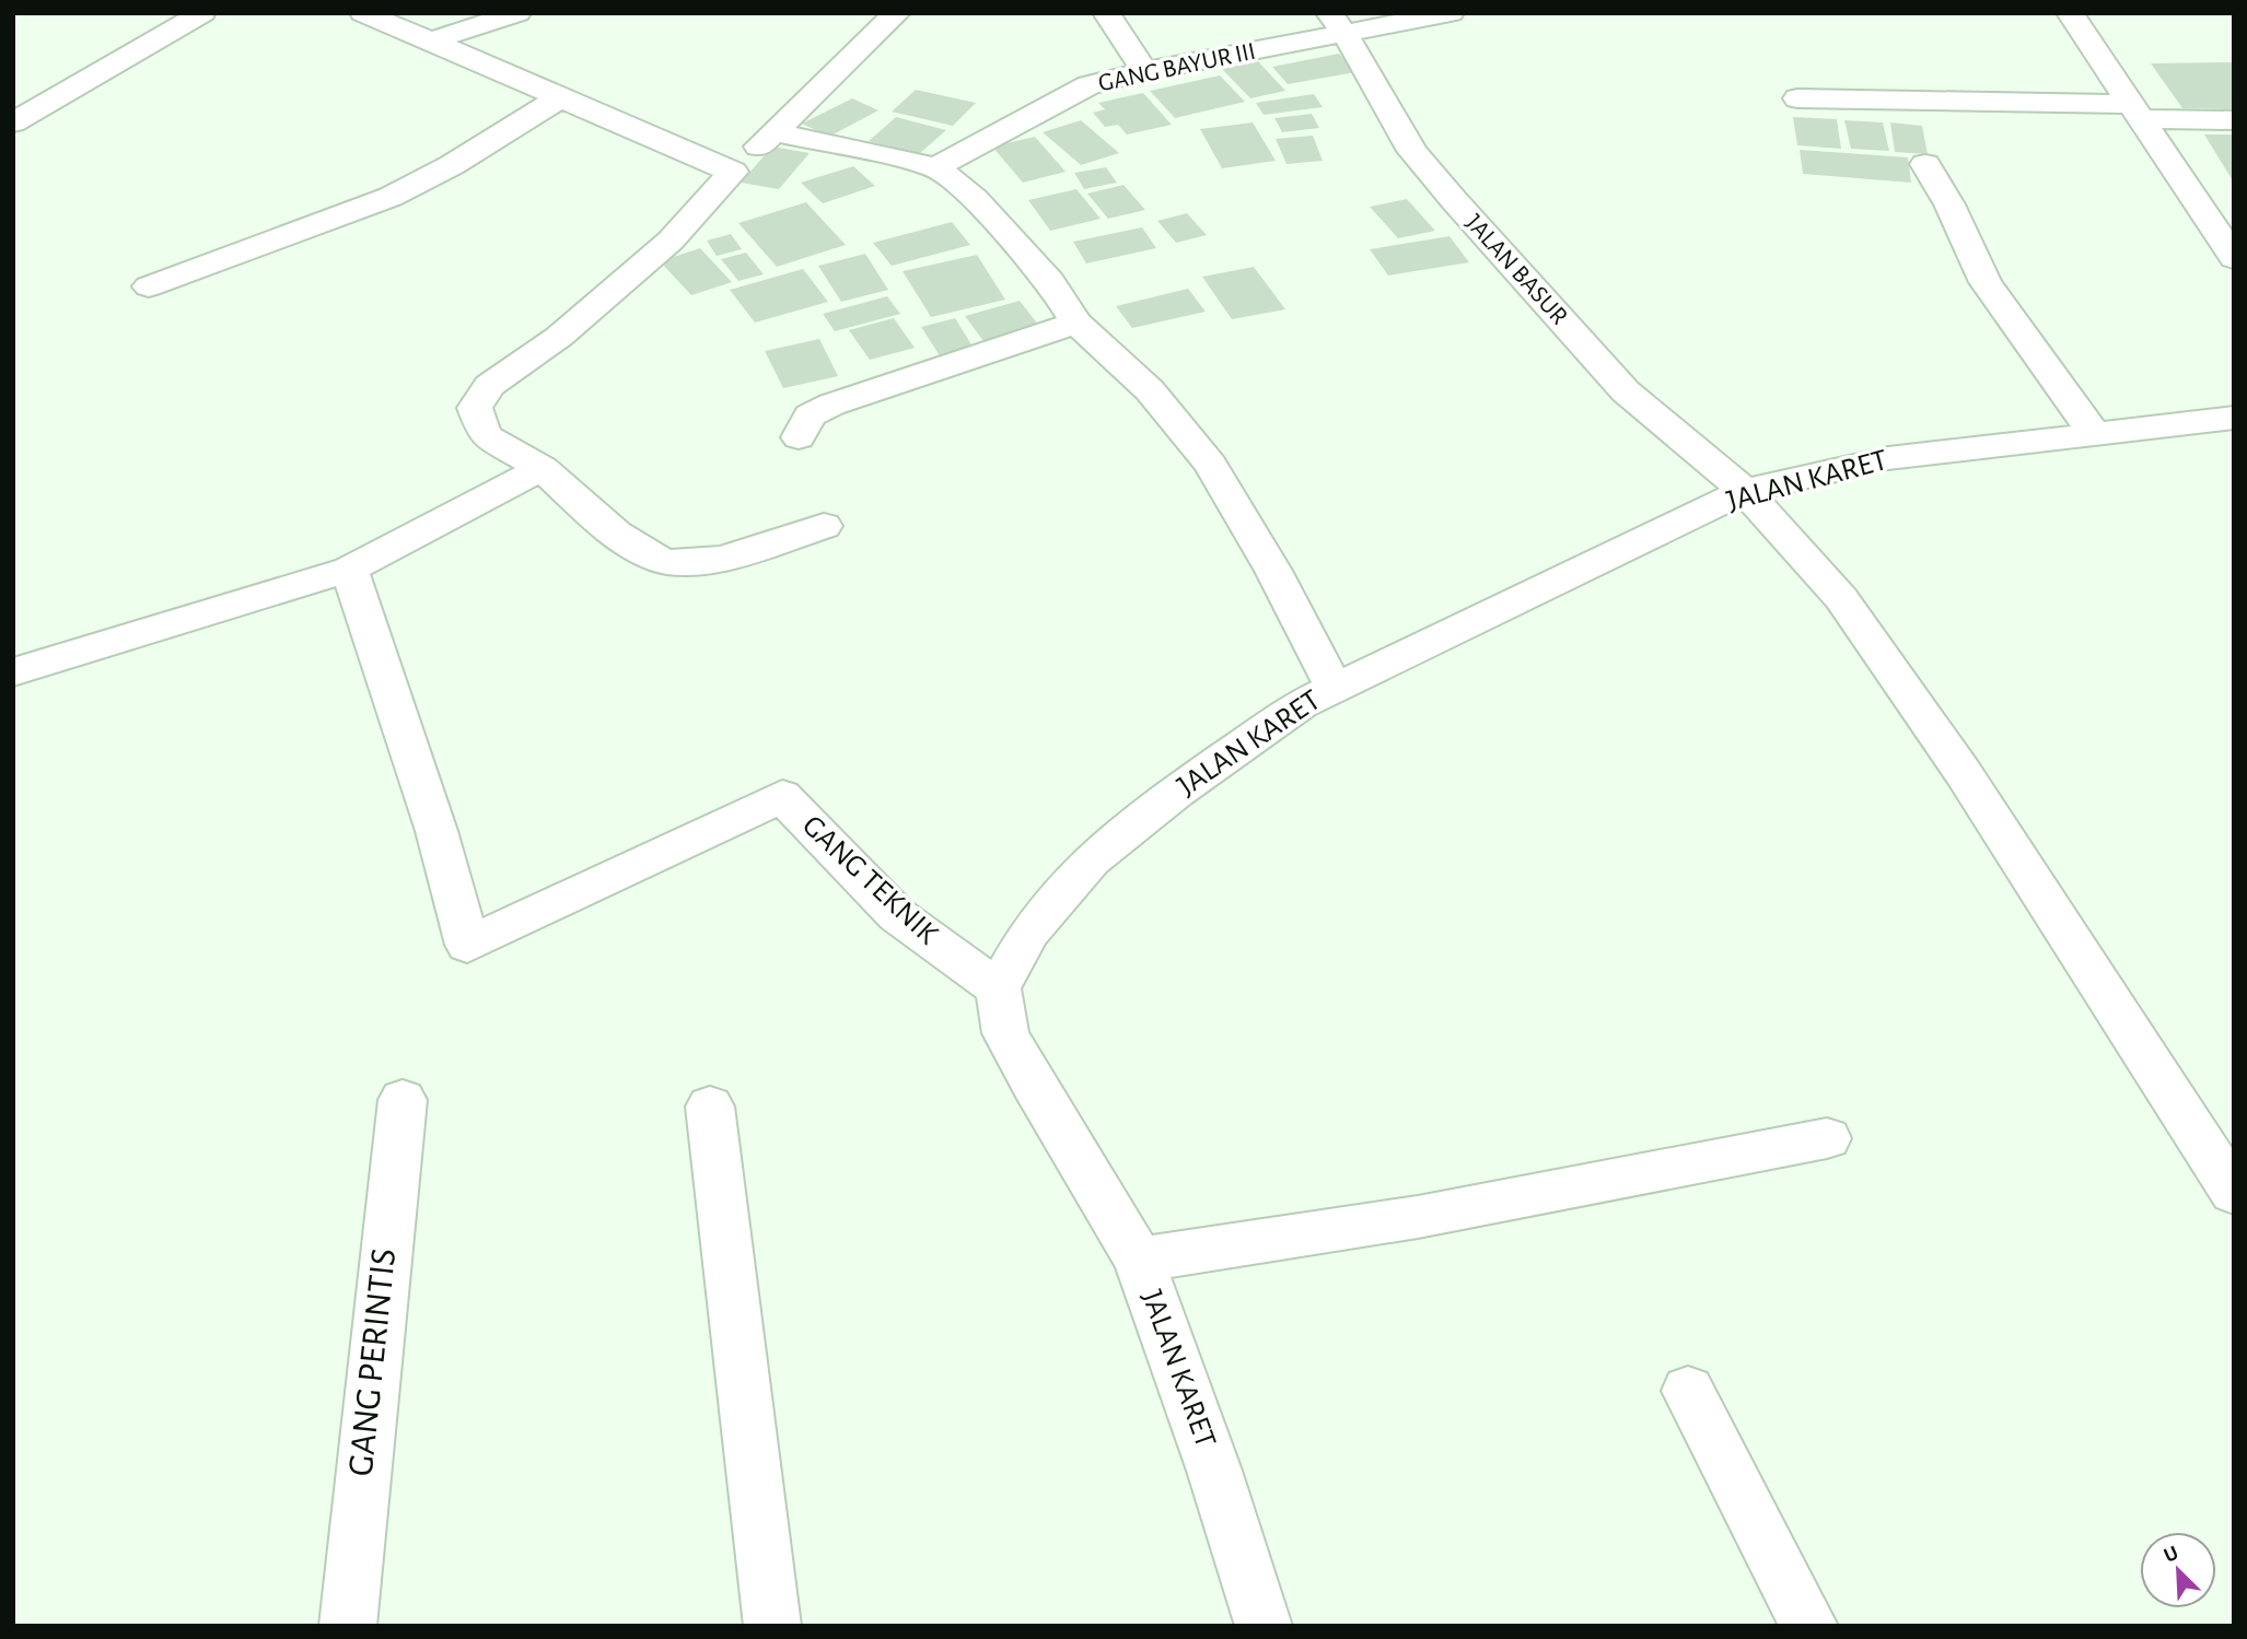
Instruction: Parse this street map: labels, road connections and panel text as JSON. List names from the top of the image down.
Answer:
{
  "streets": {
    "street": [
      "GANG BAYUR III",
      "JALAN BASUR",
      "JALAN KARET",
      "GANG TEKNIK",
      "GANG PERINTIS"
    ]
  },
  "crossings": [
    ["GANG BAYUR III", "JALAN BASUR"],
    ["JALAN BASUR", "JALAN KARET"],
    ["JALAN KARET", "GANG TEKNIK"]
  ],
  "north": "top left"
}
